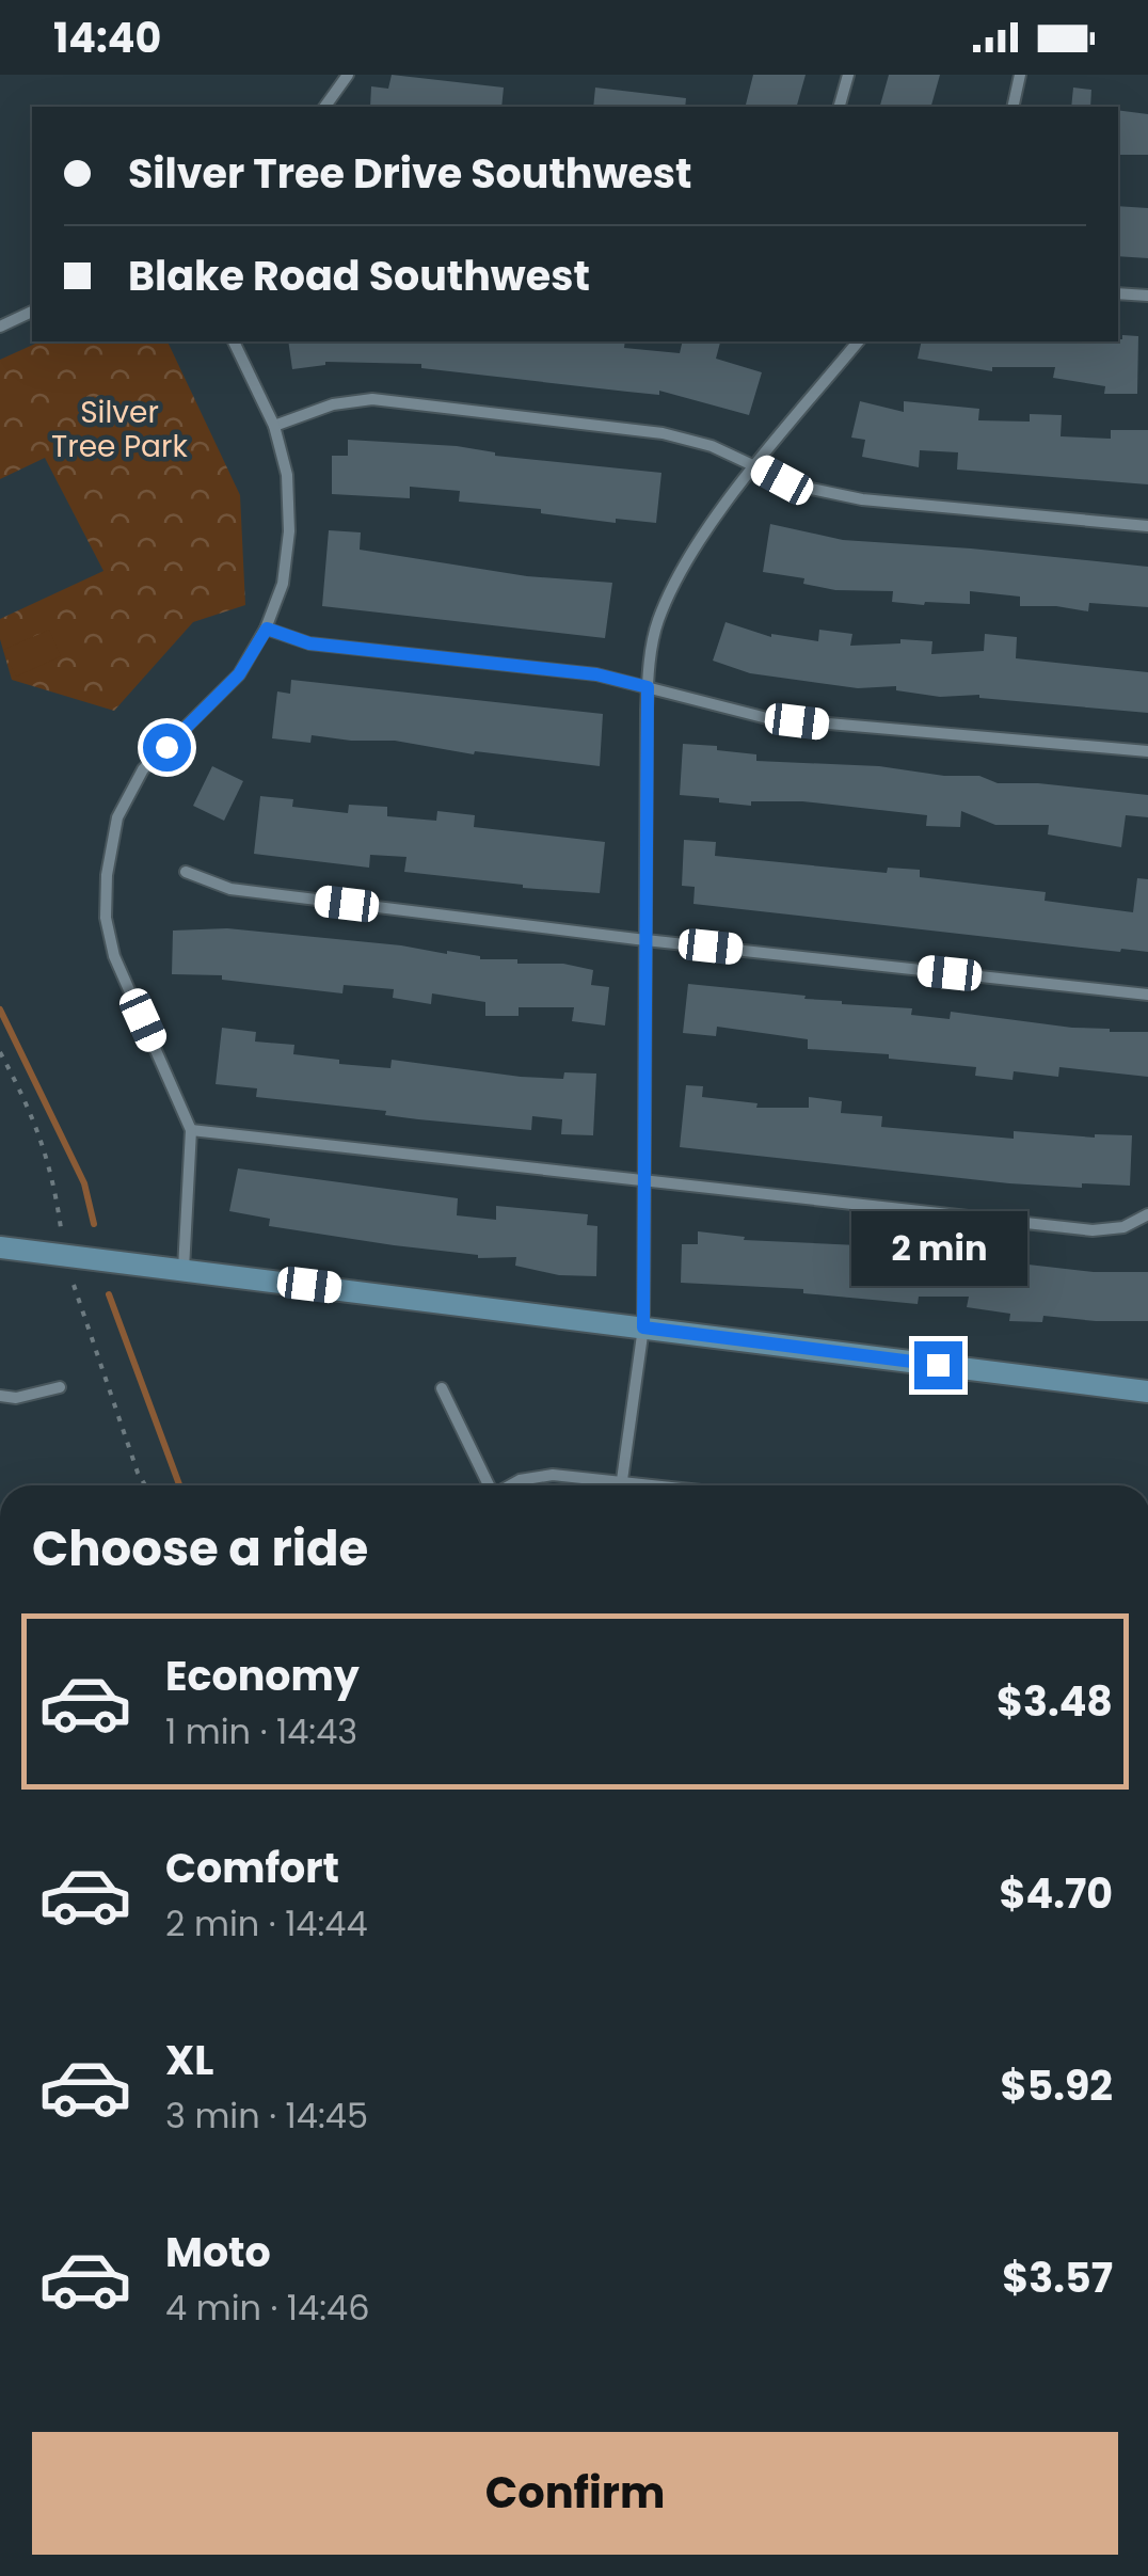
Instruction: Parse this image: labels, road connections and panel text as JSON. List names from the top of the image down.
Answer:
{
  "parks": ["Silver Tree Park"],
  "page": {
    "status": "14:40",
    "banner": ["Silver Tree Drive Southwest", "Blake Road Southwest"],
    "bubble": "2 min",
    "heading": "Choose a ride",
    "list": [
      {
        "name": "Economy",
        "note": "1 min · 14:43",
        "value": "$3.48"
      },
      {
        "name": "Comfort",
        "note": "2 min · 14:44",
        "value": "$4.70"
      },
      {
        "name": "XL",
        "note": "3 min · 14:45",
        "value": "$5.92"
      },
      {
        "name": "Moto",
        "note": "4 min · 14:46",
        "value": "$3.57"
      }
    ],
    "buttons": "Confirm"
  }
}
